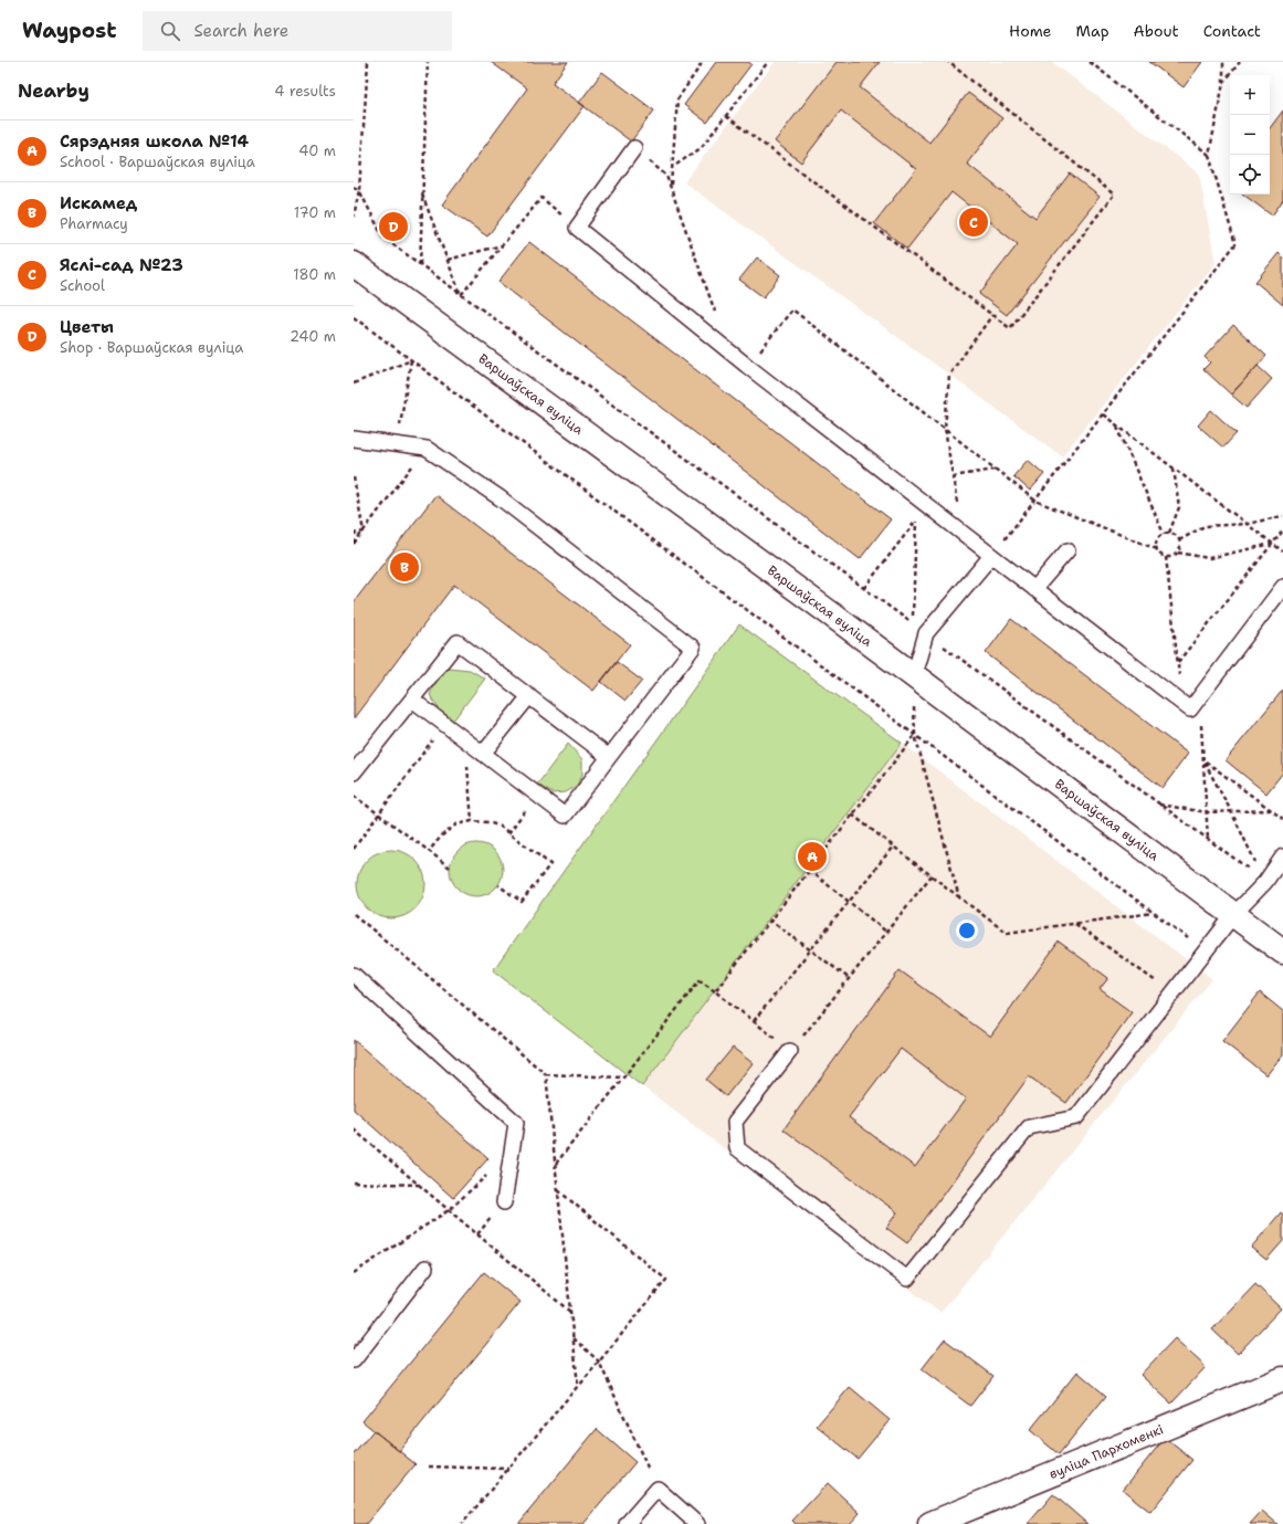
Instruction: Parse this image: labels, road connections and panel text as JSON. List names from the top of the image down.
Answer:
{
  "streets": {
    "street": ["Варшаўская вуліца", "вуліца Пархоменкі"]
  },
  "page": {
    "header": "Waypost",
    "search": "Search here",
    "nav": [
      "Home",
      "Map",
      "About",
      "Contact"
    ],
    "heading": ["Nearby", "4 results"],
    "map_buttons": ["+", "−"],
    "list": [
      {
        "mark": "A",
        "name": "Сярэдняя школа №14",
        "note": "School · Варшаўская вуліца",
        "value": "40 m"
      },
      {
        "mark": "B",
        "name": "Искамед",
        "note": "Pharmacy",
        "value": "170 m"
      },
      {
        "mark": "C",
        "name": "Яслі-сад №23",
        "note": "School",
        "value": "180 m"
      },
      {
        "mark": "D",
        "name": "Цветы",
        "note": "Shop · Варшаўская вуліца",
        "value": "240 m"
      }
    ],
    "pins": [
      "C",
      "D",
      "B",
      "A"
    ]
  }
}
